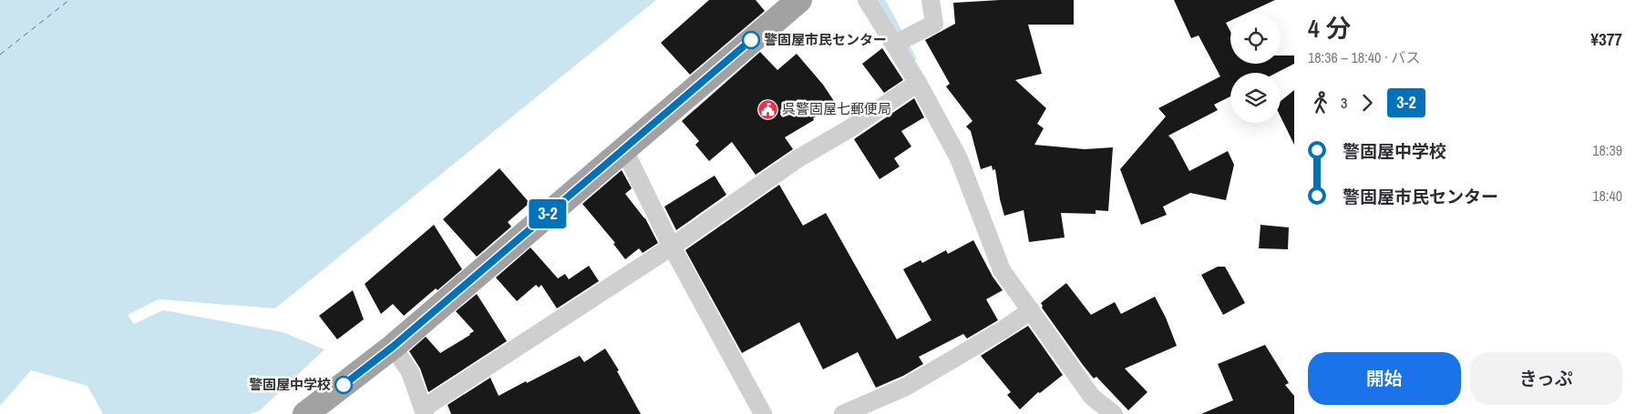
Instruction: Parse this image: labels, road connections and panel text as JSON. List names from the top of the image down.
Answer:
{
  "places": {
    "other": ["警固屋市民センター", "警固屋中学校"],
    "public building": ["呉警固屋七郵便局"]
  },
  "lines": ["bus line 3-2"],
  "page": {
    "on_map": "3-2",
    "heading": ["4 分", "18:36 – 18:40 · バス", "¥377"],
    "legs": ["3", "3-2"],
    "list": [
      {
        "name": "警固屋中学校",
        "value": "18:39"
      },
      {
        "name": "警固屋市民センター",
        "value": "18:40"
      }
    ],
    "buttons": ["開始", "きっぷ"]
  }
}
